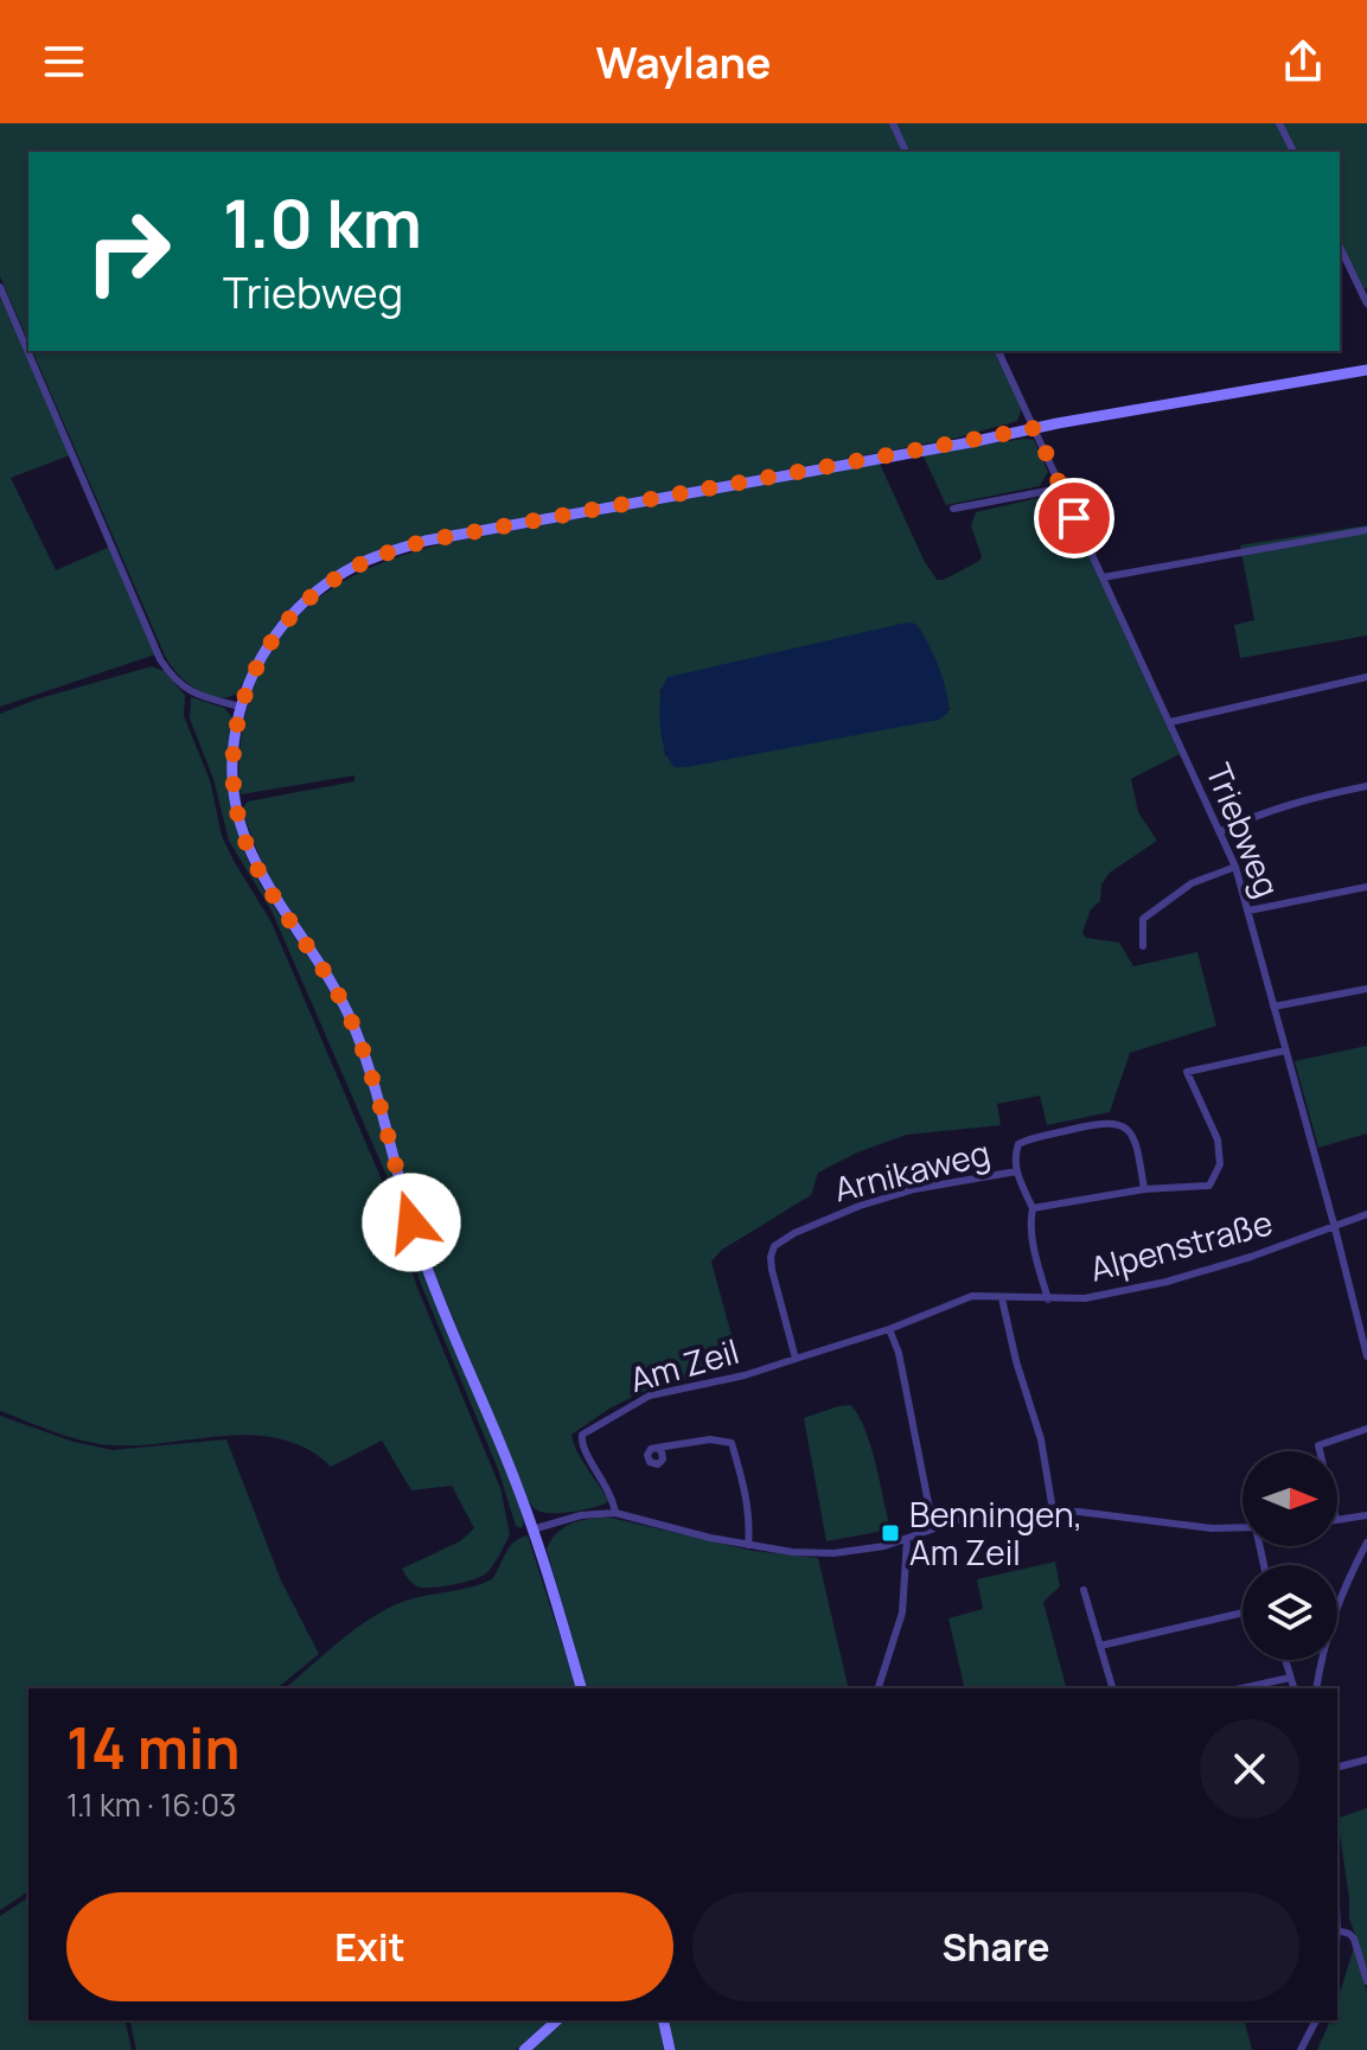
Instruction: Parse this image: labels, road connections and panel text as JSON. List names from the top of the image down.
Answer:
{
  "streets": {
    "street": [
      "Triebweg",
      "Arnikaweg",
      "Alpenstraße",
      "Am Zeil"
    ]
  },
  "crossings": [
    ["Triebweg", "Alpenstraße"],
    ["Arnikaweg", "Alpenstraße"],
    ["Arnikaweg", "Am Zeil"],
    ["Alpenstraße", "Am Zeil"]
  ],
  "places": {
    "transit": ["Benningen, Am Zeil"]
  },
  "north": "right",
  "page": {
    "header": "Waylane",
    "turn": ["1.0 km", "Triebweg"],
    "heading": ["14 min", "1.1 km · 16:03"],
    "buttons": ["Exit", "Share"]
  }
}
